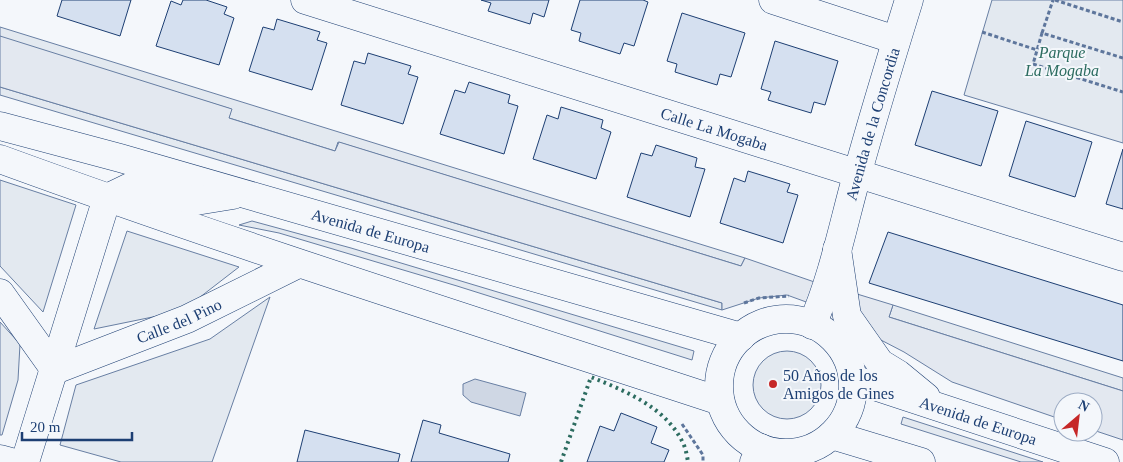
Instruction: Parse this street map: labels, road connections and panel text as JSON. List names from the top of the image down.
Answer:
{
  "streets": {
    "main road": [
      "Avenida de la Concordia",
      "Calle La Mogaba",
      "Avenida de Europa",
      "Calle del Pino"
    ]
  },
  "crossings": [
    ["Avenida de la Concordia", "Calle La Mogaba"],
    ["Avenida de la Concordia", "Avenida de Europa"]
  ],
  "parks": ["Parque La Mogaba"],
  "places": ["50 Años de los Amigos de Gines"],
  "scale_bar": "20 m",
  "north": "top right"
}
